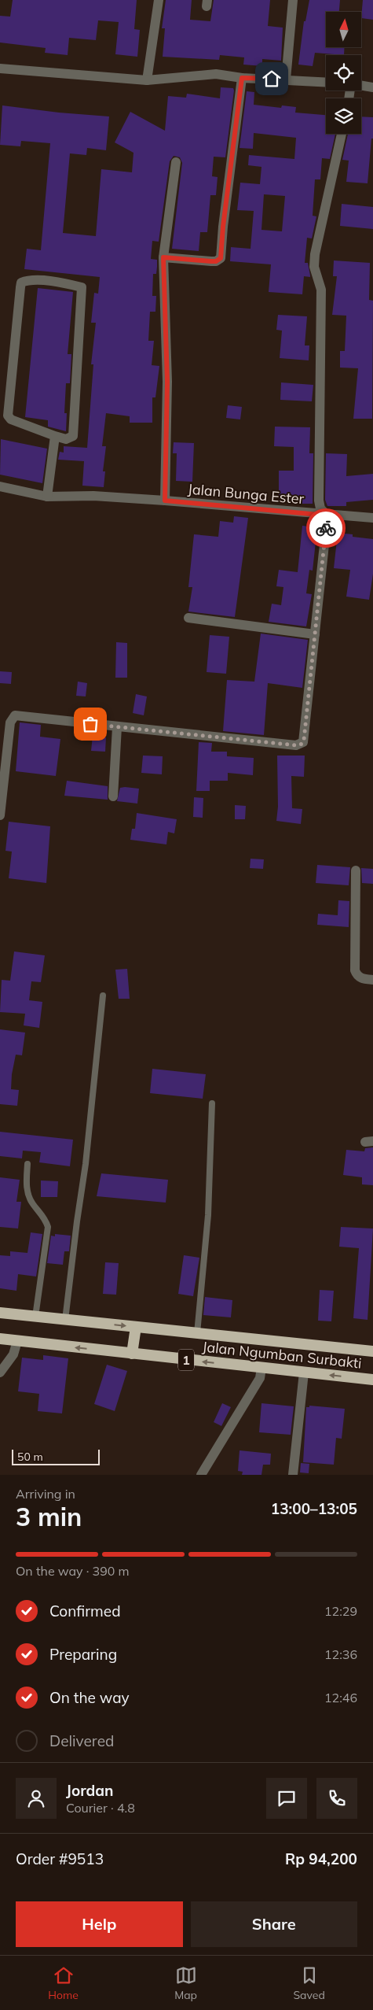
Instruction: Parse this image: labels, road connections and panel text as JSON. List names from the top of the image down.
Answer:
{
  "streets": {
    "highway": ["Jalan Ngumban Surbakti", "1"],
    "street": ["Jalan Bunga Ester"]
  },
  "scale_bar": "50 m",
  "north": "top",
  "page": {
    "scale": "50 m",
    "heading": ["3 min", "Arriving in", "13:00–13:05"],
    "panel": [
      "Jordan",
      "Courier · 4.8",
      "Order #9513",
      "Rp 94,200"
    ],
    "bar": "On the way · 390 m",
    "list": [
      ["Confirmed", "12:29"],
      ["Preparing", "12:36"],
      ["On the way", "12:46"],
      "Delivered"
    ],
    "buttons": ["Help", "Share"],
    "tabs": ["Home", "Map", "Saved"]
  }
}
